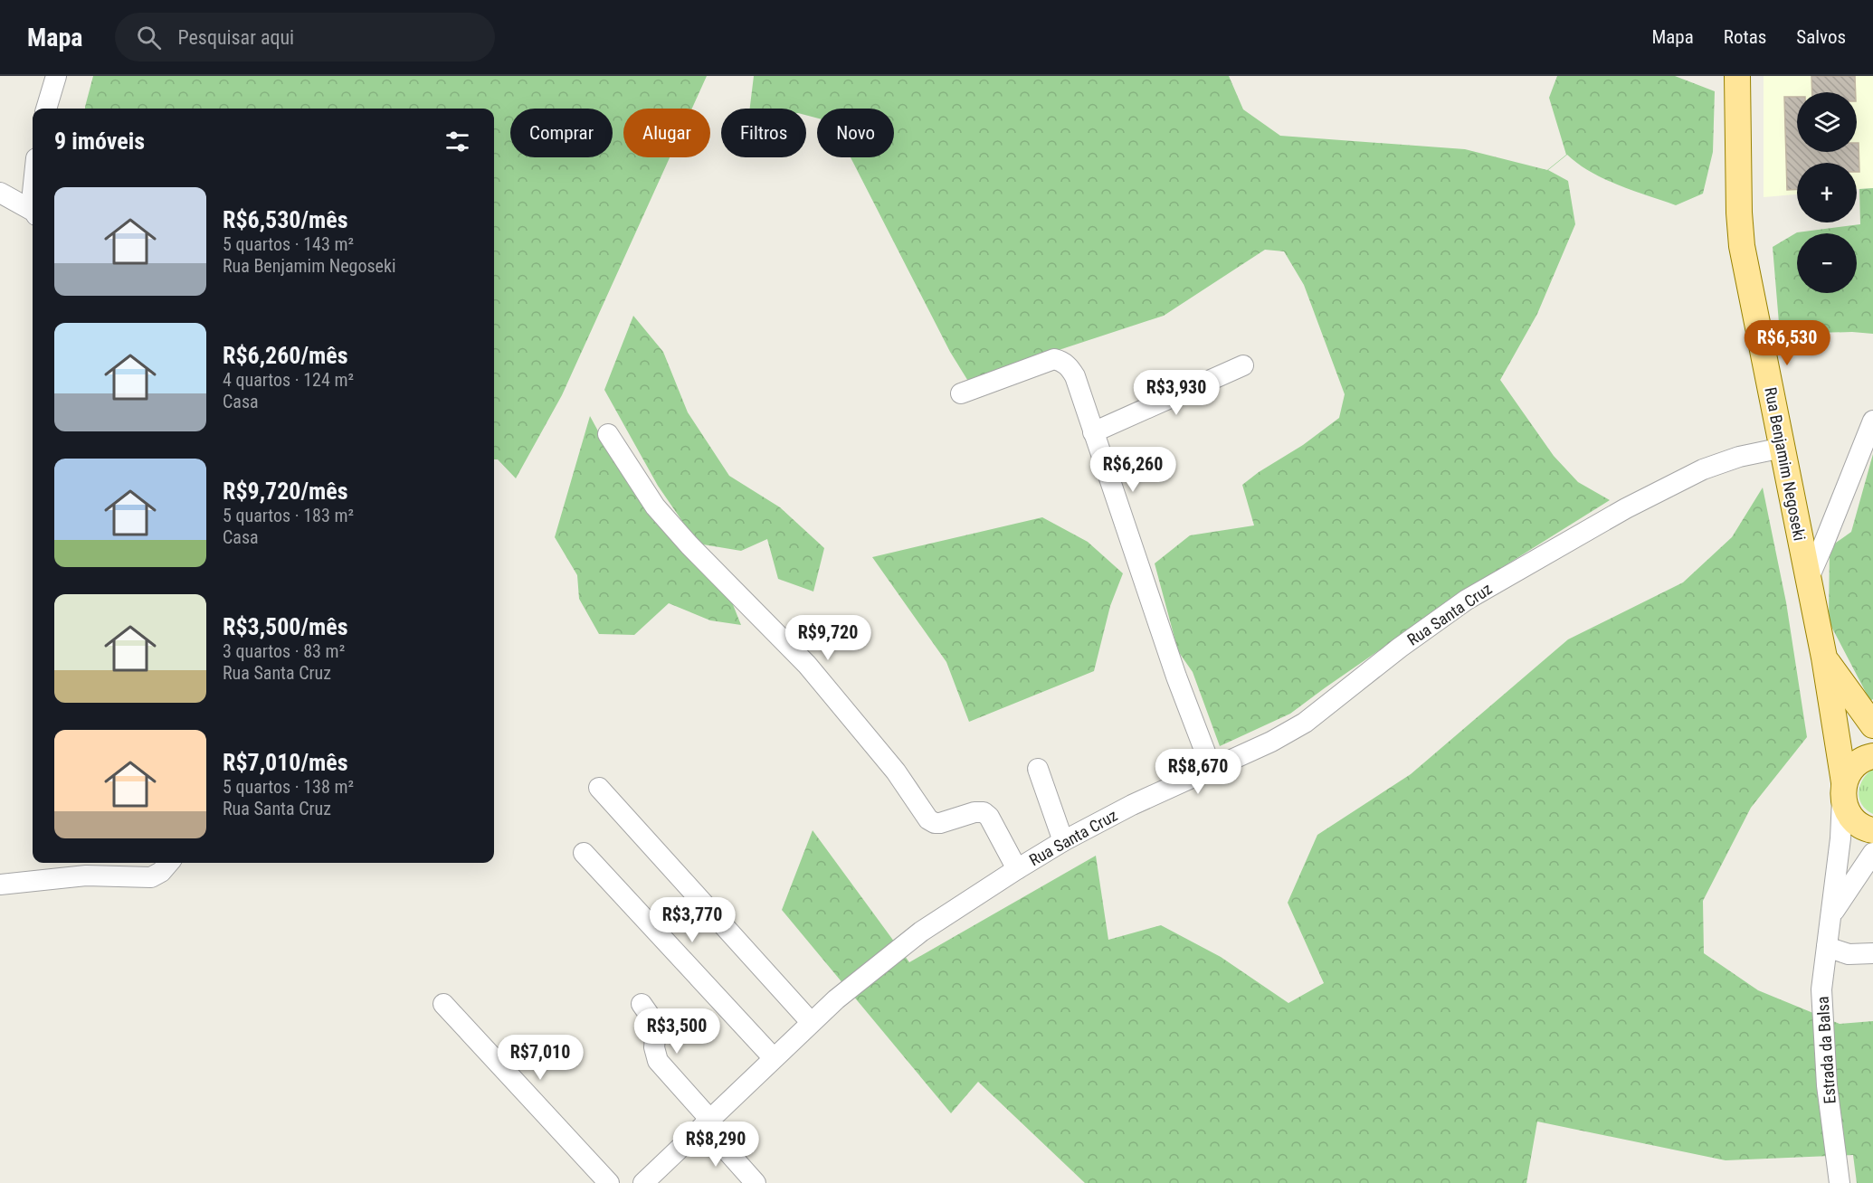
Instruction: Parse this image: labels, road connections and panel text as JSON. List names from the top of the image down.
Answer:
{
  "streets": {
    "main road": ["Rua Benjamim Negoseki"],
    "street": ["Rua Santa Cruz", "Estrada da Balsa"]
  },
  "crossings": [
    ["Rua Benjamim Negoseki", "Rua Santa Cruz"],
    ["Rua Benjamim Negoseki", "Estrada da Balsa"]
  ],
  "page": {
    "header": "Mapa",
    "search": "Pesquisar aqui",
    "nav": ["Mapa", "Rotas", "Salvos"],
    "map_buttons": ["+", "−"],
    "chip": [
      "Comprar",
      "Alugar",
      "Filtros",
      "Novo"
    ],
    "heading": "9 imóveis",
    "list": [
      {
        "name": "R$6,530/mês",
        "note": "5 quartos · 143 m² · Rua Benjamim Negoseki"
      },
      {
        "name": "R$6,260/mês",
        "note": "4 quartos · 124 m² · Casa"
      },
      {
        "name": "R$9,720/mês",
        "note": "5 quartos · 183 m² · Casa"
      },
      {
        "name": "R$3,500/mês",
        "note": "3 quartos · 83 m² · Rua Santa Cruz"
      },
      {
        "name": "R$7,010/mês",
        "note": "5 quartos · 138 m² · Rua Santa Cruz"
      }
    ],
    "price": [
      "R$6,530",
      "R$3,930",
      "R$6,260",
      "R$9,720",
      "R$8,670",
      "R$3,770",
      "R$3,500",
      "R$7,010",
      "R$8,290"
    ]
  }
}
